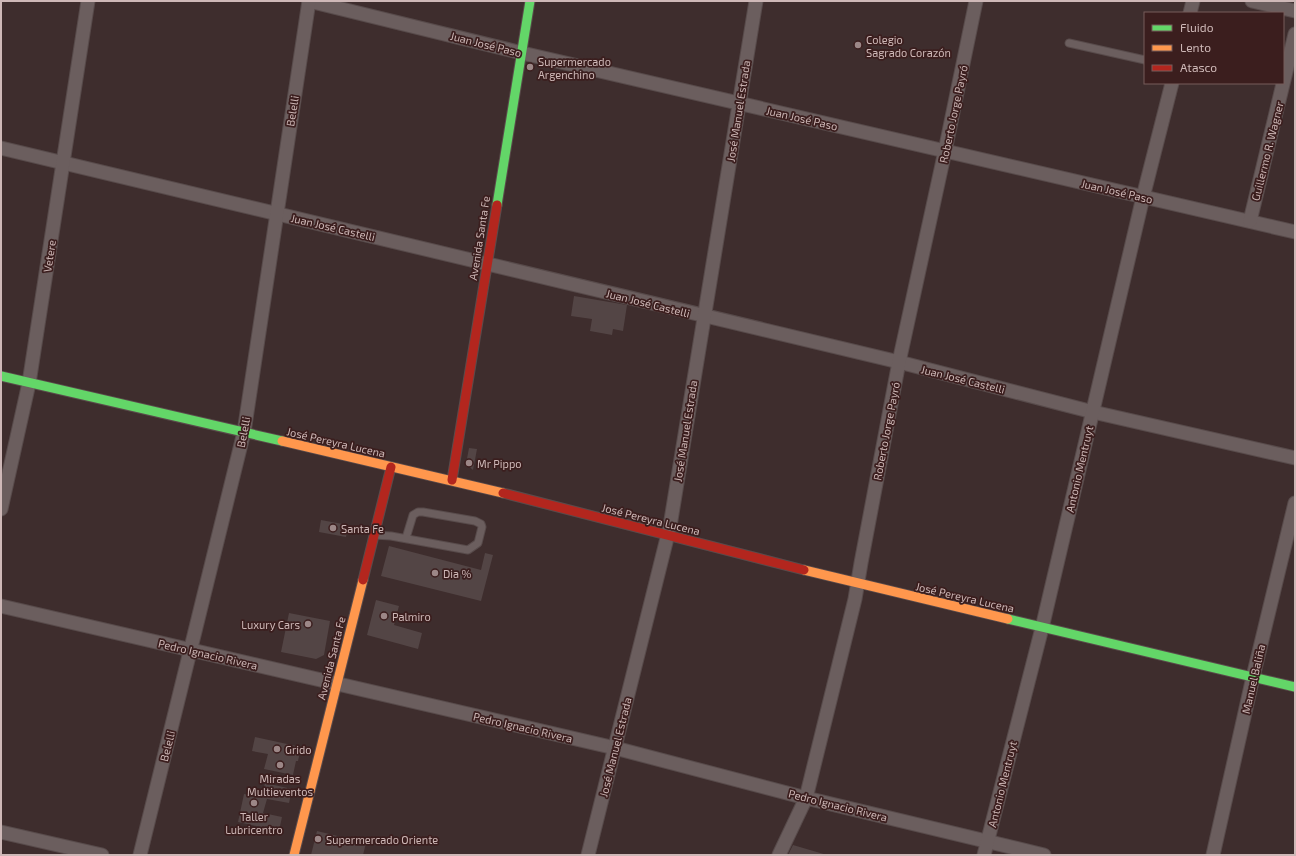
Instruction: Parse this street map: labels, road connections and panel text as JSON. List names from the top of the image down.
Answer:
{
  "streets": {
    "street": [
      "Juan José Paso",
      "Belelli",
      "José Manuel Estrada",
      "Roberto Jorge Payró",
      "Guillermo R. Wagner",
      "Juan José Castelli",
      "Avenida Santa Fe",
      "Vetere",
      "José Pereyra Lucena",
      "Antonio Mentruyt",
      "Pedro Ignacio Rivera",
      "Manuel Baliña"
    ]
  },
  "crossings": [
    ["Juan José Paso", "Belelli"],
    ["Juan José Paso", "José Manuel Estrada"],
    ["Juan José Paso", "Roberto Jorge Payró"],
    ["Juan José Paso", "Guillermo R. Wagner"],
    ["Juan José Paso", "Avenida Santa Fe"],
    ["Juan José Paso", "Antonio Mentruyt"],
    ["Belelli", "Juan José Castelli"],
    ["Belelli", "José Pereyra Lucena"],
    ["Belelli", "Pedro Ignacio Rivera"],
    ["José Manuel Estrada", "Juan José Castelli"],
    ["José Manuel Estrada", "José Pereyra Lucena"],
    ["José Manuel Estrada", "Pedro Ignacio Rivera"],
    ["Roberto Jorge Payró", "Juan José Castelli"],
    ["Roberto Jorge Payró", "José Pereyra Lucena"],
    ["Roberto Jorge Payró", "Pedro Ignacio Rivera"],
    ["Juan José Castelli", "Avenida Santa Fe"],
    ["Juan José Castelli", "Vetere"],
    ["Juan José Castelli", "Antonio Mentruyt"],
    ["Avenida Santa Fe", "José Pereyra Lucena"],
    ["Avenida Santa Fe", "Pedro Ignacio Rivera"],
    ["Vetere", "José Pereyra Lucena"],
    ["José Pereyra Lucena", "Antonio Mentruyt"],
    ["José Pereyra Lucena", "Manuel Baliña"],
    ["Antonio Mentruyt", "Pedro Ignacio Rivera"]
  ],
  "places": [
    "Colegio Sagrado Corazón",
    "Supermercado Argenchino",
    "Mr Pippo",
    "Santa Fe",
    "Dia %",
    "Palmiro",
    "Luxury Cars",
    "Grido",
    "Miradas Multieventos",
    "Taller Lubricentro",
    "Supermercado Oriente"
  ],
  "legend": ["Fluido", "Lento", "Atasco"]
}
